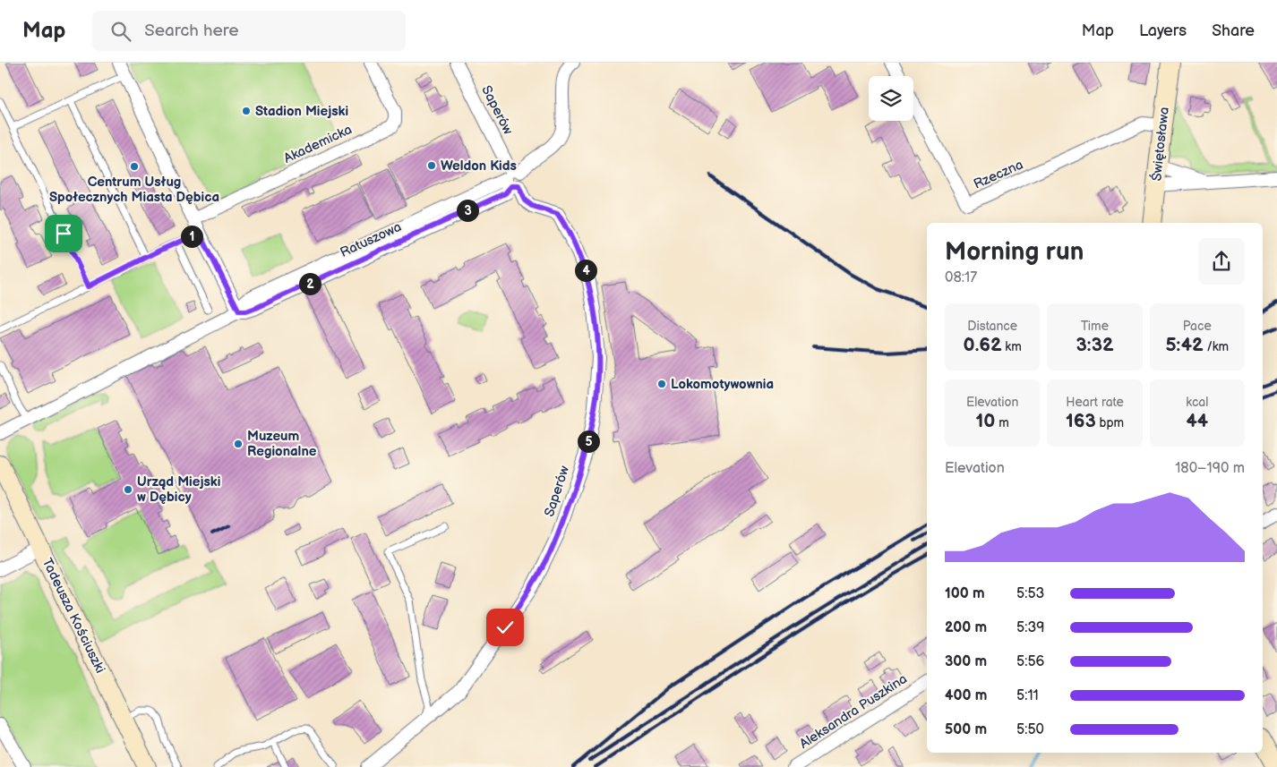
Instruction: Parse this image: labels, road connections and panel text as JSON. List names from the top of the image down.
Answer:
{
  "streets": {
    "street": [
      "Saperów",
      "Akademicka",
      "Świętosława",
      "Rzeczna",
      "Ratuszowa",
      "Tadeusza Kościuszki",
      "Aleksandra Puszkina"
    ]
  },
  "crossings": [
    ["Saperów", "Ratuszowa"],
    ["Świętosława", "Rzeczna"]
  ],
  "places": [
    "Stadion Miejski",
    "Weldon Kids",
    "Centrum Usług Społecznych Miasta Dębica",
    "Lokomotywownia",
    "Muzeum Regionalne",
    "Urząd Miejski w Dębicy"
  ],
  "page": {
    "header": "Map",
    "search": "Search here",
    "nav": ["Map", "Layers", "Share"],
    "pins": [
      "3",
      "1",
      "4",
      "2",
      "5"
    ],
    "heading": ["Morning run", "08:17"],
    "stats": [
      ["Distance", "0.62 km"],
      ["Time", "3:32"],
      ["Pace", "5:42 /km"],
      ["Elevation", "10 m"],
      ["Heart rate", "163 bpm"],
      ["kcal", "44"]
    ],
    "chart": ["Elevation", "180–190 m"],
    "list": [
      {
        "name": "100 m",
        "note": "5:53"
      },
      {
        "name": "200 m",
        "note": "5:39"
      },
      {
        "name": "300 m",
        "note": "5:56"
      },
      {
        "name": "400 m",
        "note": "5:11"
      },
      {
        "name": "500 m",
        "note": "5:50"
      }
    ]
  }
}
